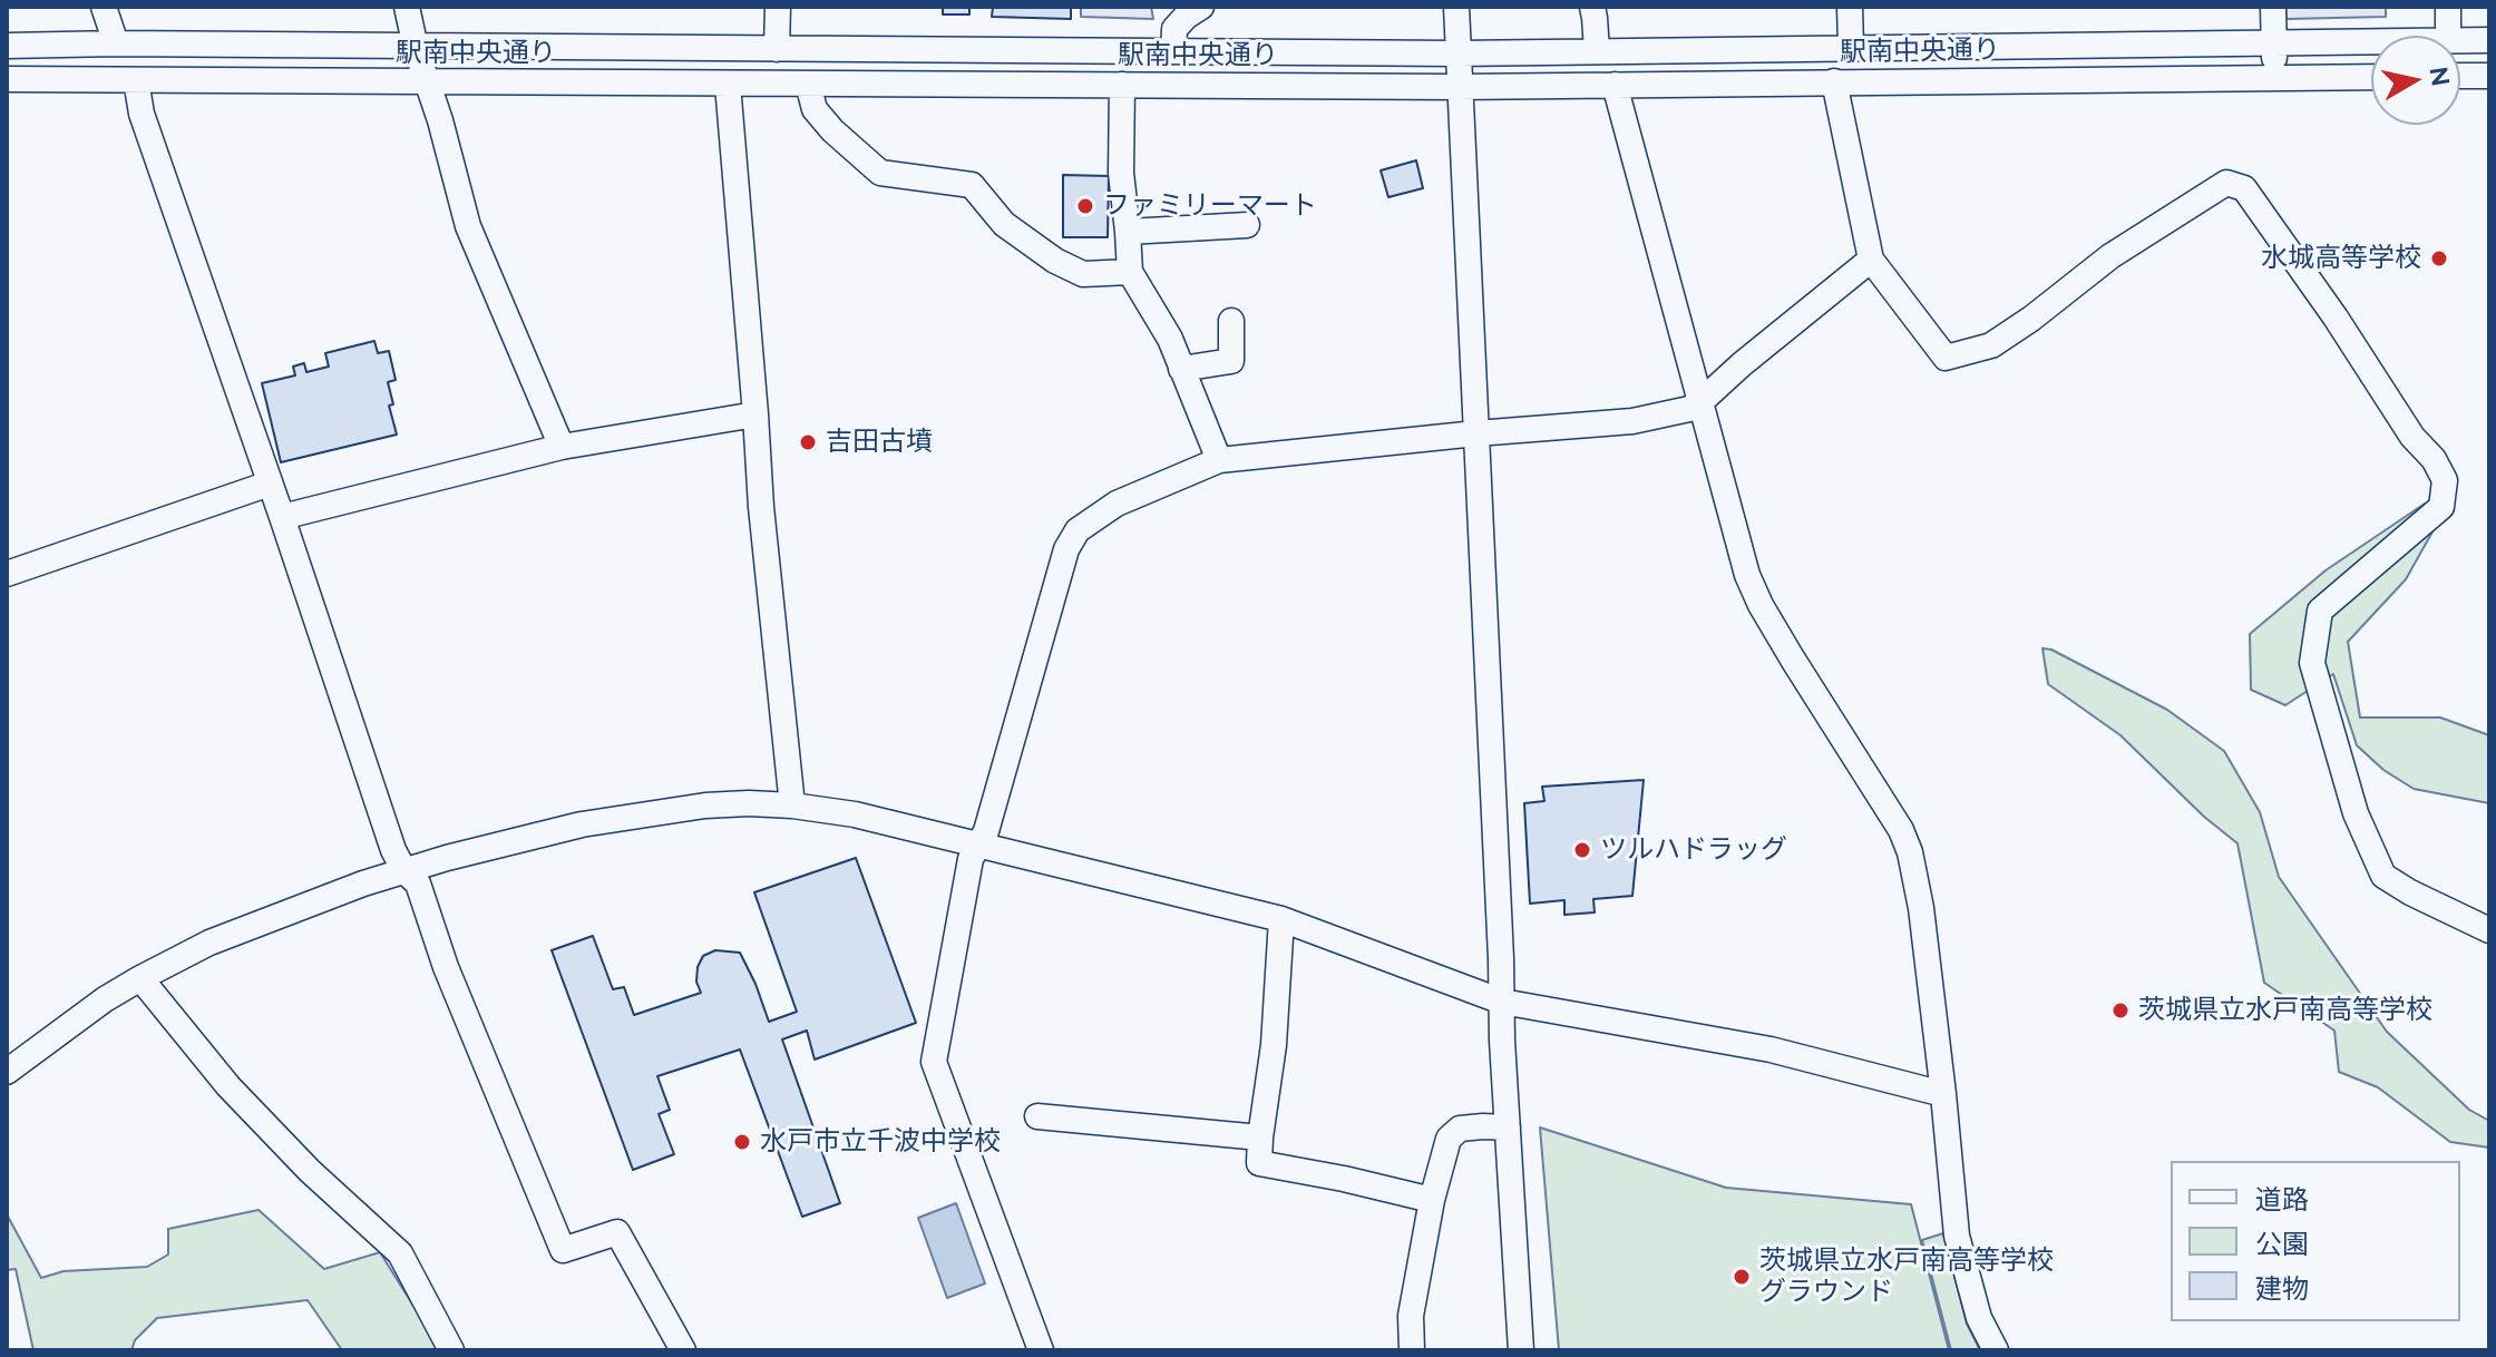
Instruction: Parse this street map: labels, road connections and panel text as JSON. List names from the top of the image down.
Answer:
{
  "streets": {
    "street": ["駅南中央通り"]
  },
  "places": [
    "ファミリーマート",
    "水城高等学校",
    "吉田古墳",
    "ツルハドラッグ",
    "茨城県立水戸南高等学校",
    "水戸市立千波中学校",
    "茨城県立水戸南高等学校 グラウンド"
  ],
  "legend": ["道路", "公園", "建物"],
  "north": "right"
}
